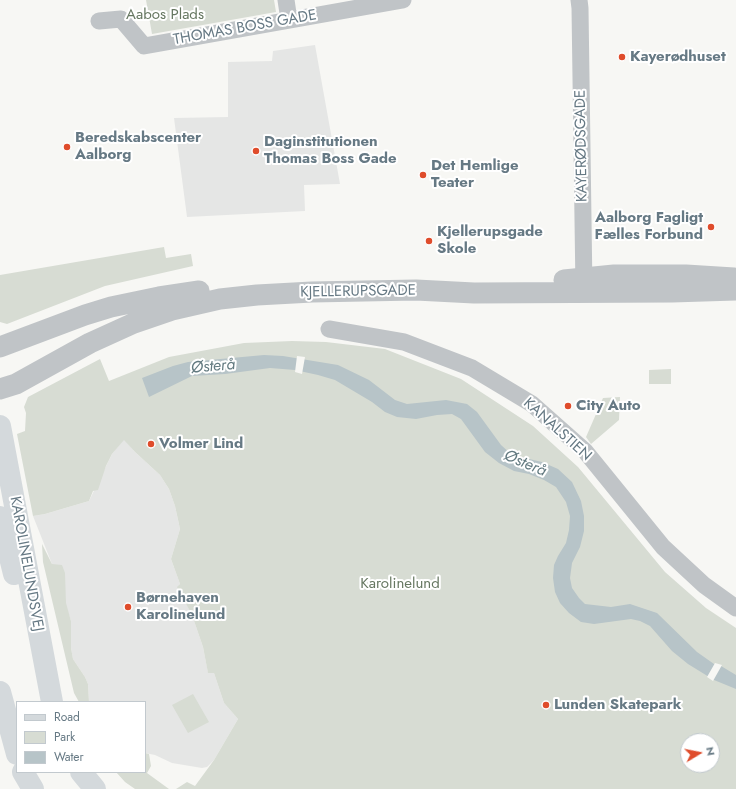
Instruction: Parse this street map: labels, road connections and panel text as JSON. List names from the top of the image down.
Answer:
{
  "streets": {
    "main road": ["KAROLINELUNDSVEJ"],
    "street": [
      "THOMAS BOSS GADE",
      "KAYERØDSGADE",
      "KJELLERUPSGADE",
      "KANALSTIEN"
    ]
  },
  "crossings": [
    ["KAYERØDSGADE", "KJELLERUPSGADE"]
  ],
  "water": ["Østerå"],
  "parks": ["Aabos Plads", "Karolinelund"],
  "places": [
    "Kayerødhuset",
    "Beredskabscenter Aalborg",
    "Daginstitutionen Thomas Boss Gade",
    "Det Hemlige Teater",
    "Aalborg Fagligt Fælles Forbund",
    "Kjellerupsgade Skole",
    "City Auto",
    "Volmer Lind",
    "Børnehaven Karolinelund",
    "Lunden Skatepark"
  ],
  "legend": ["Road", "Park", "Water"],
  "north": "right"
}
